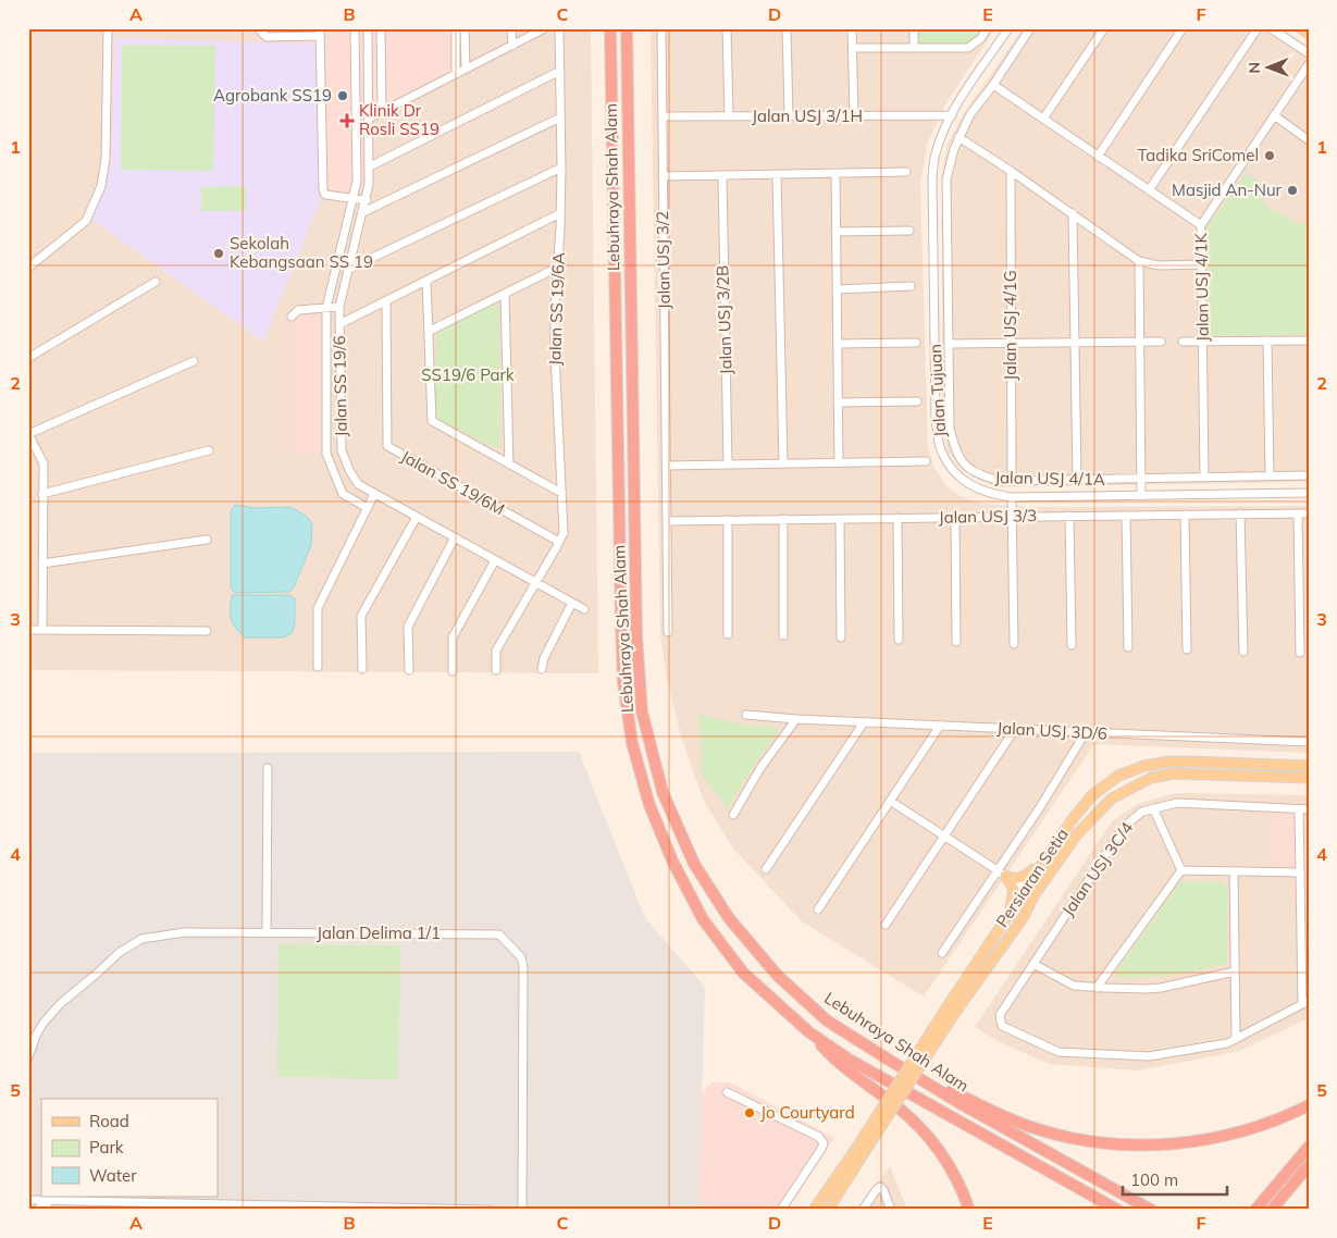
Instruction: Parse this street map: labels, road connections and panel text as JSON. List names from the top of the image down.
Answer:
{
  "streets": {
    "highway": ["Lebuhraya Shah Alam"],
    "main road": ["Persiaran Setia"],
    "street": [
      "Jalan USJ 3/1H",
      "Jalan USJ 3/2",
      "Jalan USJ 4/1K",
      "Jalan SS 19/6A",
      "Jalan USJ 3/2B",
      "Jalan USJ 4/1G",
      "Jalan SS 19/6",
      "Jalan Tujuan",
      "Jalan USJ 4/1A",
      "Jalan SS 19/6M",
      "Jalan USJ 3/3",
      "Jalan USJ 3D/6",
      "Jalan USJ 3C/4",
      "Jalan Delima 1/1"
    ]
  },
  "crossings": [
    ["Jalan USJ 3/1H", "Jalan USJ 3/2"],
    ["Jalan USJ 3/1H", "Jalan Tujuan"],
    ["Jalan USJ 3/2", "Jalan USJ 3/3"],
    ["Jalan USJ 4/1K", "Jalan USJ 4/1A"],
    ["Jalan SS 19/6A", "Jalan SS 19/6"],
    ["Jalan SS 19/6A", "Jalan SS 19/6M"],
    ["Jalan USJ 4/1G", "Jalan USJ 4/1A"]
  ],
  "parks": ["SS19/6 Park"],
  "places": {
    "other": [
      "Agrobank SS19",
      "Tadika SriComel",
      "Masjid An-Nur",
      "Sekolah Kebangsaan SS 19",
      "Jo Courtyard"
    ],
    "health": ["Klinik Dr Rosli SS19"]
  },
  "legend": ["Road", "Park", "Water"],
  "scale_bar": "100 m",
  "north": "left",
  "grid": {
    "columns": [
      "A",
      "B",
      "C",
      "D",
      "E",
      "F"
    ],
    "rows": [
      "1",
      "2",
      "3",
      "4",
      "5"
    ]
  }
}
